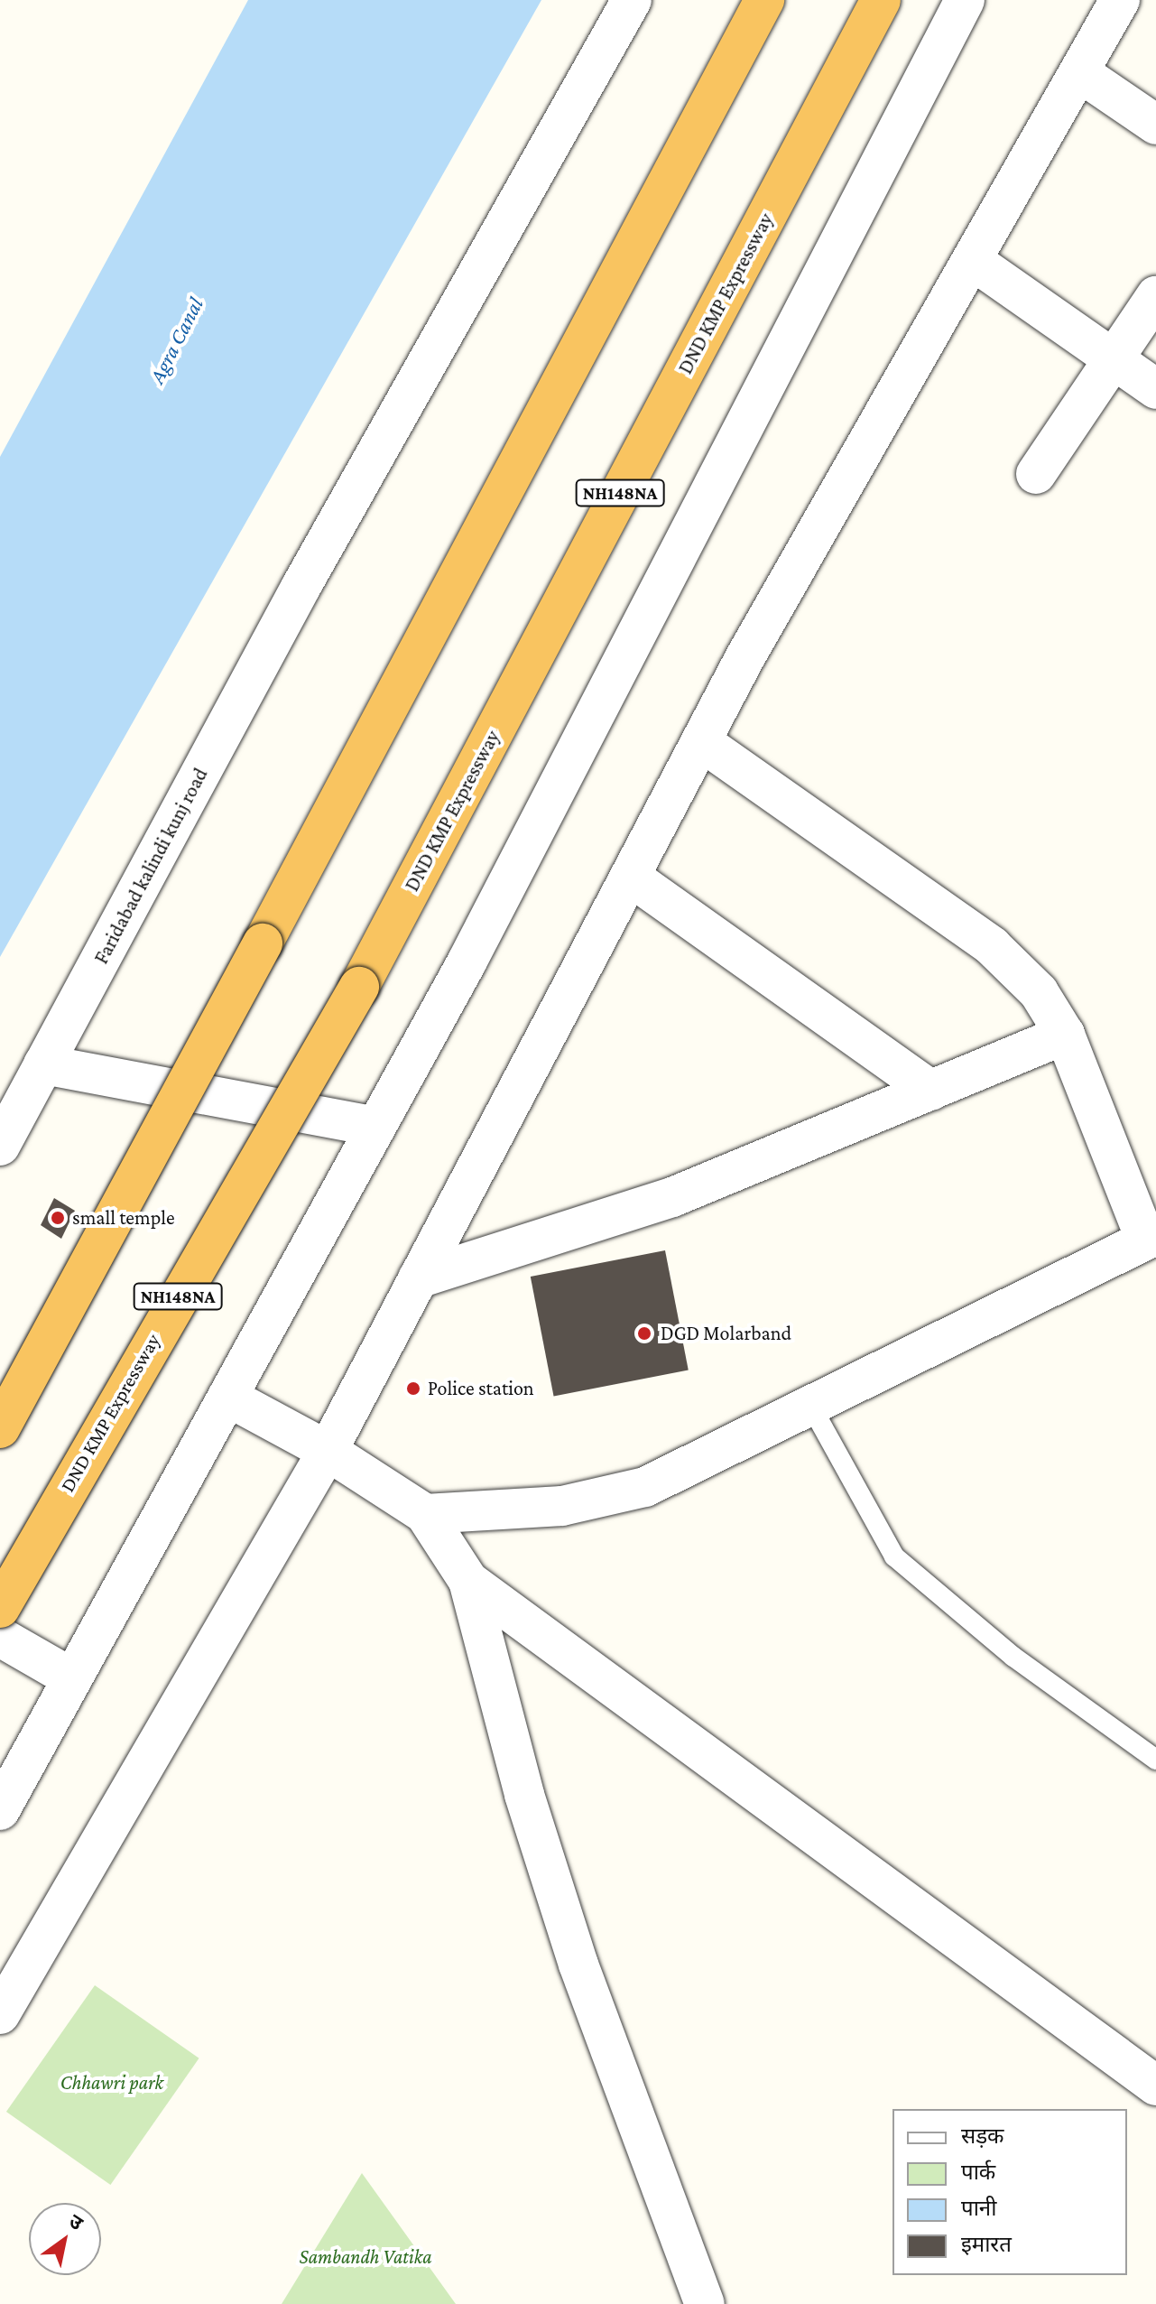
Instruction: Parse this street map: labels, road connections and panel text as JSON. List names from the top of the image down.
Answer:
{
  "streets": {
    "highway": ["DND KMP Expressway", "NH148NA"],
    "street": ["Faridabad kalindi kunj road"]
  },
  "water": ["Agra Canal"],
  "parks": ["Chhawri park", "Sambandh Vatika"],
  "places": ["small temple", "DGD Molarband", "Police station"],
  "legend": [
    "सड़क",
    "पार्क",
    "पानी",
    "इमारत"
  ],
  "north": "top right"
}
